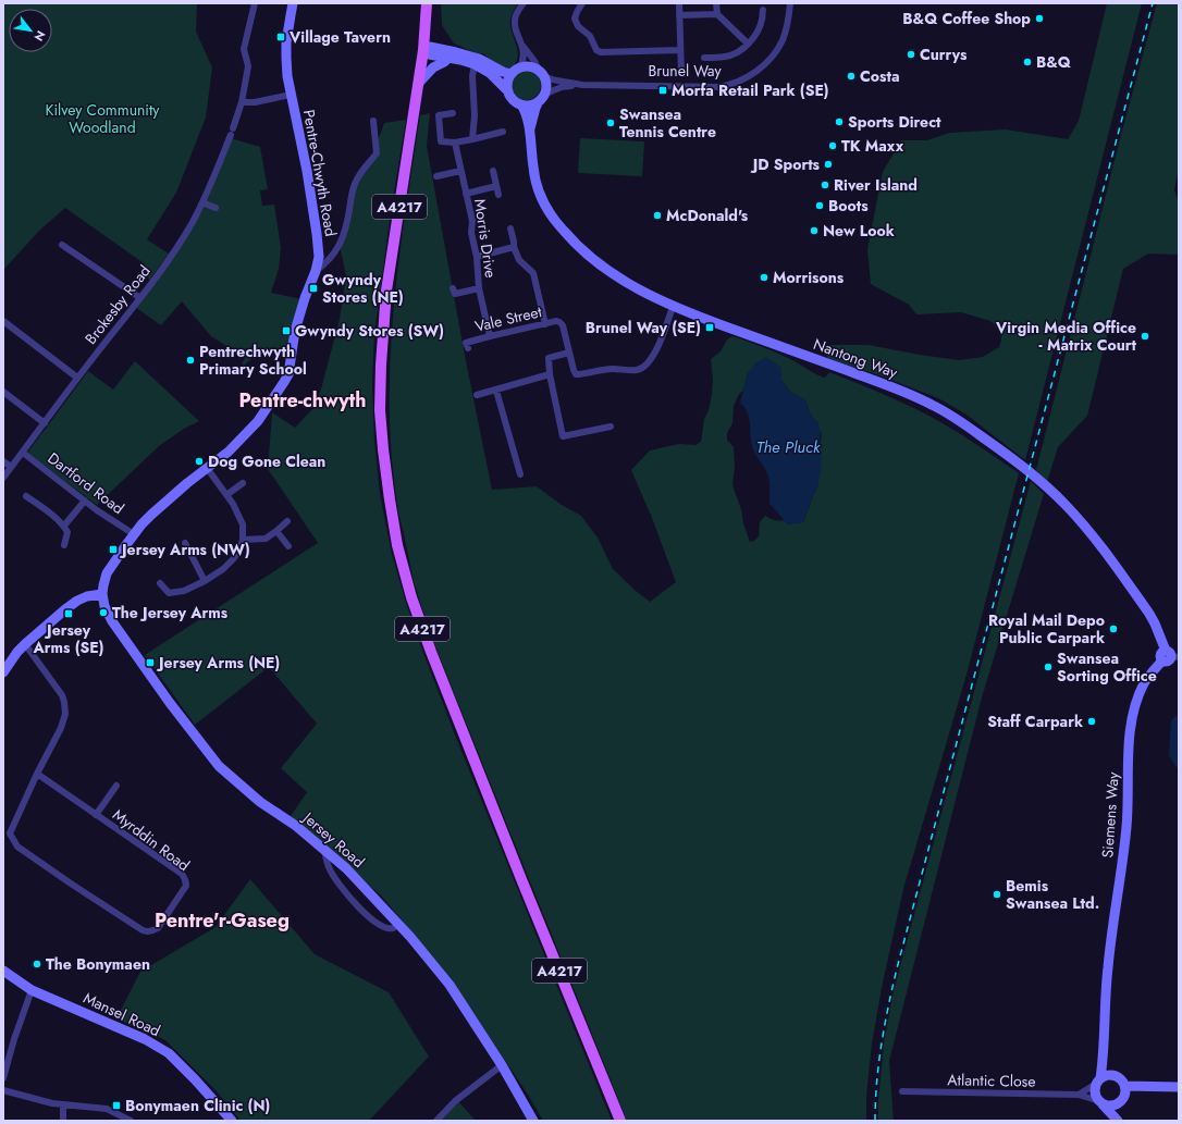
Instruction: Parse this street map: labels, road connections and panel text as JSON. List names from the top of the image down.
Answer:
{
  "streets": {
    "main road": ["A4217"],
    "street": [
      "Brunel Way",
      "Pentre-Chwyth Road",
      "Morris Drive",
      "Brokesby Road",
      "Vale Street",
      "Nantong Way",
      "Dartford Road",
      "Siemens Way",
      "Myrddin Road",
      "Jersey Road",
      "Mansel Road",
      "Atlantic Close"
    ]
  },
  "crossings": [
    ["Brunel Way", "Nantong Way"],
    ["Pentre-Chwyth Road", "Dartford Road"],
    ["Pentre-Chwyth Road", "Jersey Road"],
    ["Morris Drive", "Vale Street"],
    ["Brokesby Road", "Dartford Road"],
    ["Vale Street", "Nantong Way"],
    ["Nantong Way", "Siemens Way"],
    ["Siemens Way", "Atlantic Close"]
  ],
  "districts": ["Pentre-chwyth", "Pentre'r-Gaseg"],
  "water": ["The Pluck"],
  "parks": ["Kilvey Community Woodland"],
  "places": {
    "other": [
      "B&Q Coffee Shop",
      "Currys",
      "B&Q",
      "Costa",
      "Sports Direct",
      "Swansea Tennis Centre",
      "TK Maxx",
      "JD Sports",
      "River Island",
      "Boots",
      "McDonald's",
      "New Look",
      "Morrisons",
      "Virgin Media Office - Matrix Court",
      "Pentrechwyth Primary School",
      "Dog Gone Clean",
      "The Jersey Arms",
      "Royal Mail Depo Public Carpark",
      "Swansea Sorting Office",
      "Staff Carpark",
      "Bemis Swansea Ltd.",
      "The Bonymaen"
    ],
    "transit": [
      "Village Tavern",
      "Morfa Retail Park (SE)",
      "Gwyndy Stores (NE)",
      "Brunel Way (SE)",
      "Gwyndy Stores (SW)",
      "Jersey Arms (NW)",
      "Jersey Arms (SE)",
      "Jersey Arms (NE)",
      "Bonymaen Clinic (N)"
    ]
  },
  "north": "bottom right"
}
